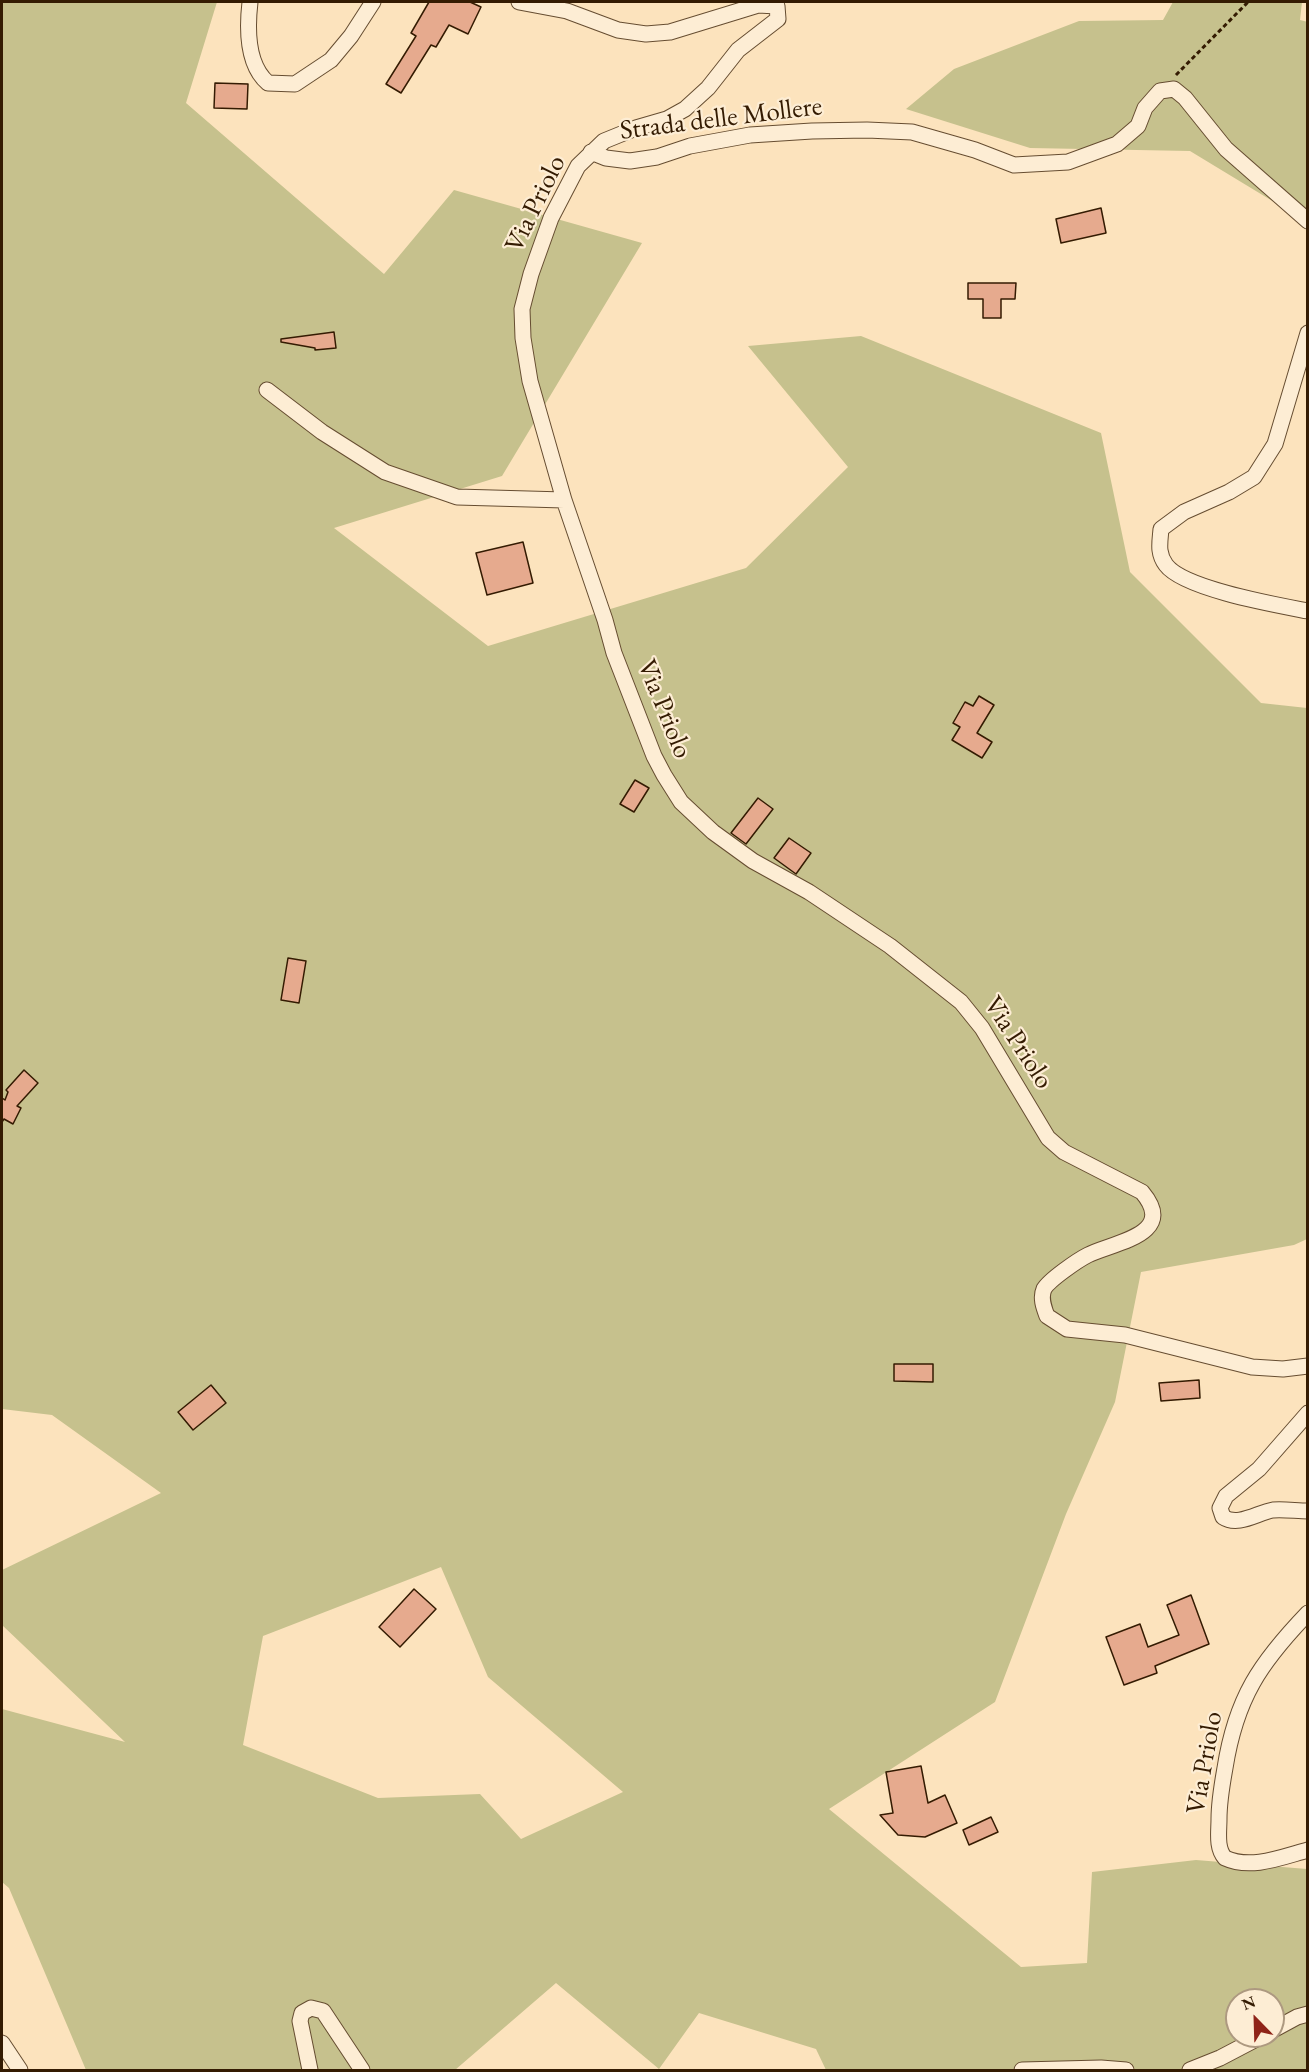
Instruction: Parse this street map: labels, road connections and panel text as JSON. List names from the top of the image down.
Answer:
{
  "streets": {
    "street": ["Strada delle Mollere", "Via Priolo"]
  },
  "crossings": [
    ["Strada delle Mollere", "Via Priolo"]
  ],
  "north": "top left"
}
